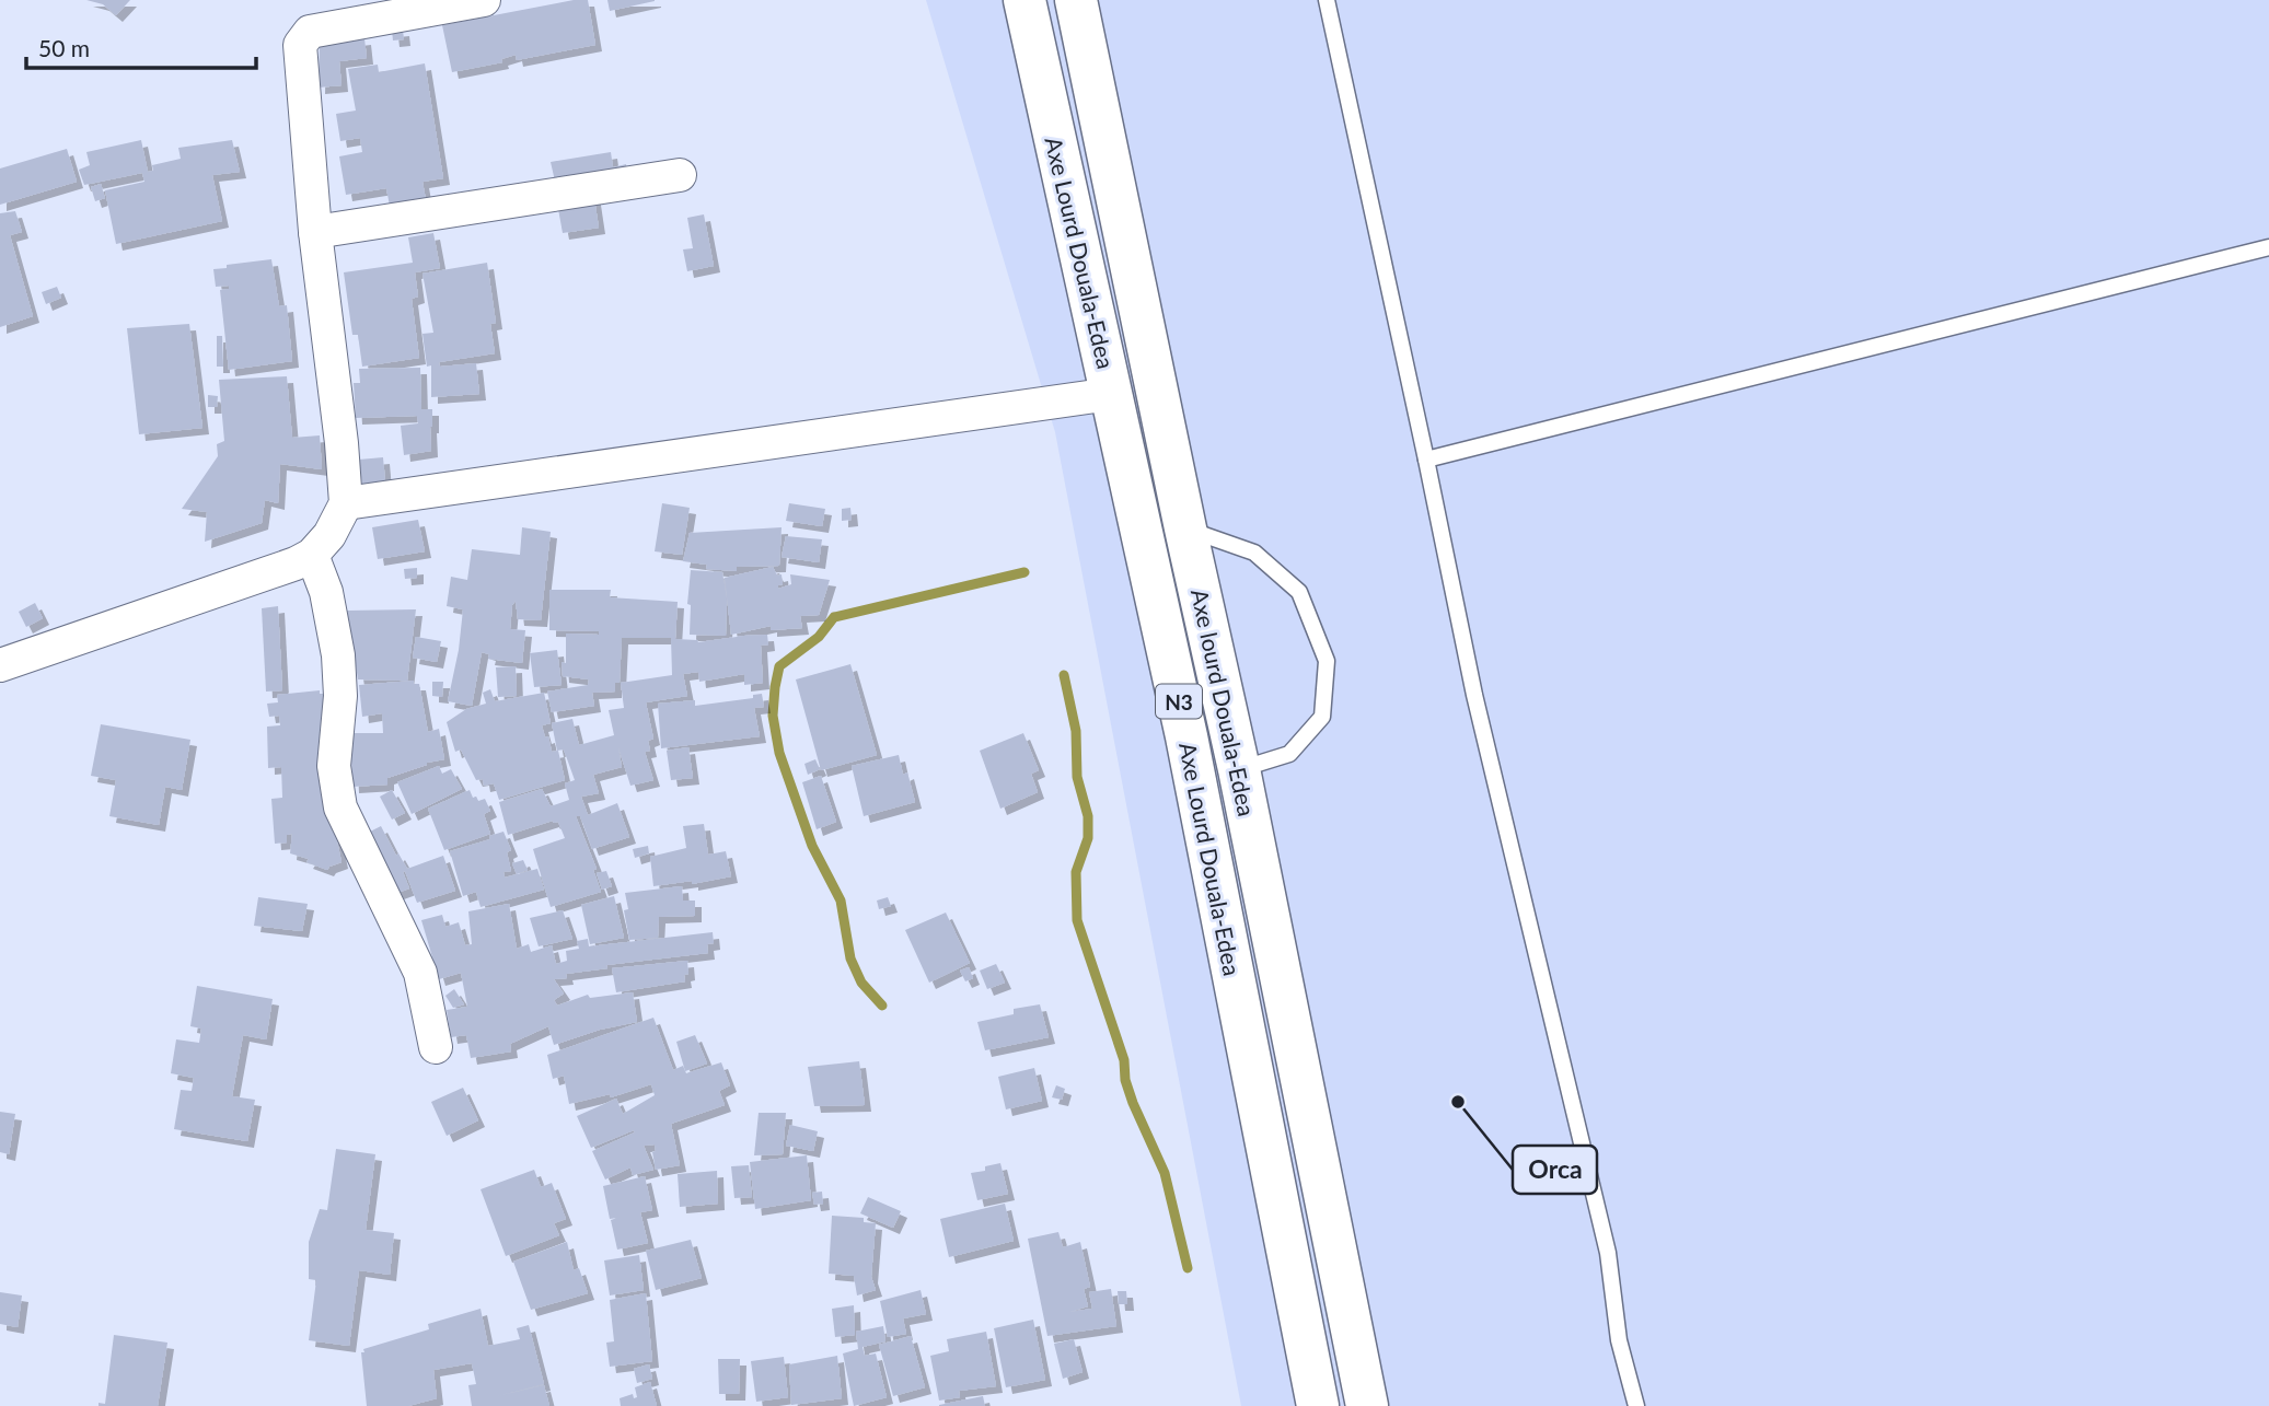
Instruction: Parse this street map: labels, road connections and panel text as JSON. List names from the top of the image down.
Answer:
{
  "streets": {
    "highway": ["Axe Lourd Douala-Edea", "N3", "Axe lourd Douala-Edea"]
  },
  "places": ["Orca"],
  "scale_bar": "50 m"
}
